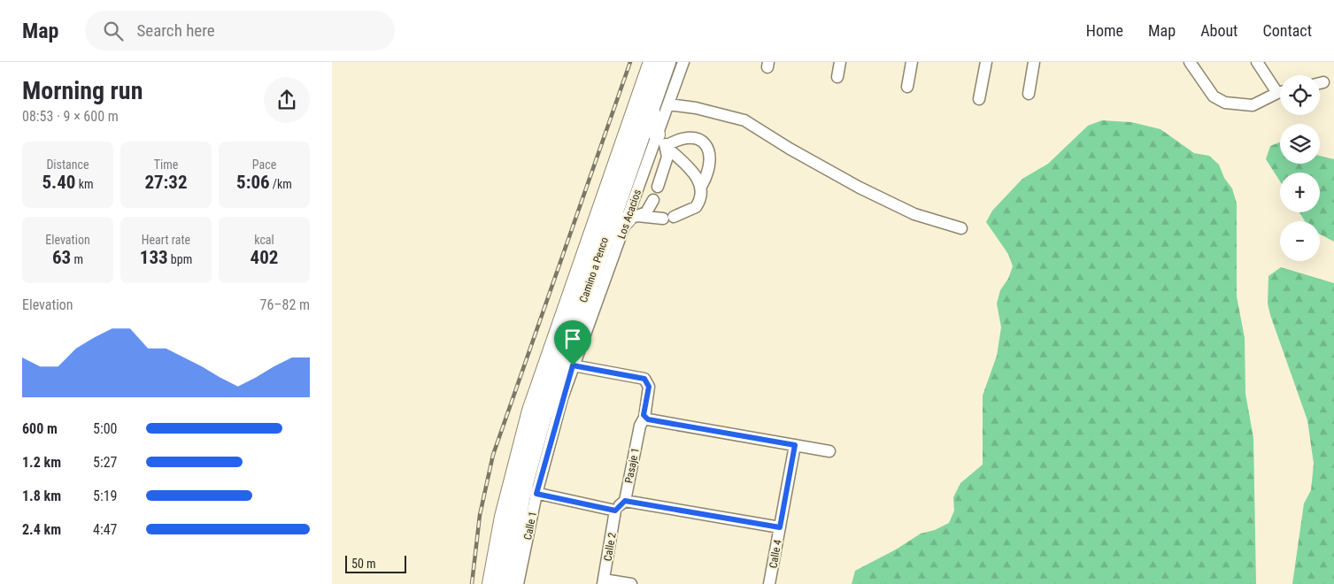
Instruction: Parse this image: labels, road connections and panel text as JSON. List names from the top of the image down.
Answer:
{
  "streets": {
    "highway": ["Camino a Penco"],
    "street": [
      "Los Acacios",
      "Pasaje 1",
      "Calle 1",
      "Calle 2",
      "Calle 4"
    ]
  },
  "crossings": [
    ["Los Acacios", "Pasaje 1"],
    ["Los Acacios", "Calle 1"],
    ["Camino a Penco", "Calle 1"],
    ["Pasaje 1", "Calle 1"]
  ],
  "scale_bar": "50 m",
  "page": {
    "header": "Map",
    "search": "Search here",
    "nav": [
      "Home",
      "Map",
      "About",
      "Contact"
    ],
    "heading": ["Morning run", "08:53 · 9 × 600 m"],
    "map_buttons": ["+", "−"],
    "stats": [
      ["Distance", "5.40 km"],
      ["Time", "27:32"],
      ["Pace", "5:06 /km"],
      ["Elevation", "63 m"],
      ["Heart rate", "133 bpm"],
      ["kcal", "402"]
    ],
    "chart": ["Elevation", "76–82 m"],
    "list": [
      {
        "name": "600 m",
        "note": "5:00"
      },
      {
        "name": "1.2 km",
        "note": "5:27"
      },
      {
        "name": "1.8 km",
        "note": "5:19"
      },
      {
        "name": "2.4 km",
        "note": "4:47"
      }
    ],
    "scale": "50 m"
  }
}
